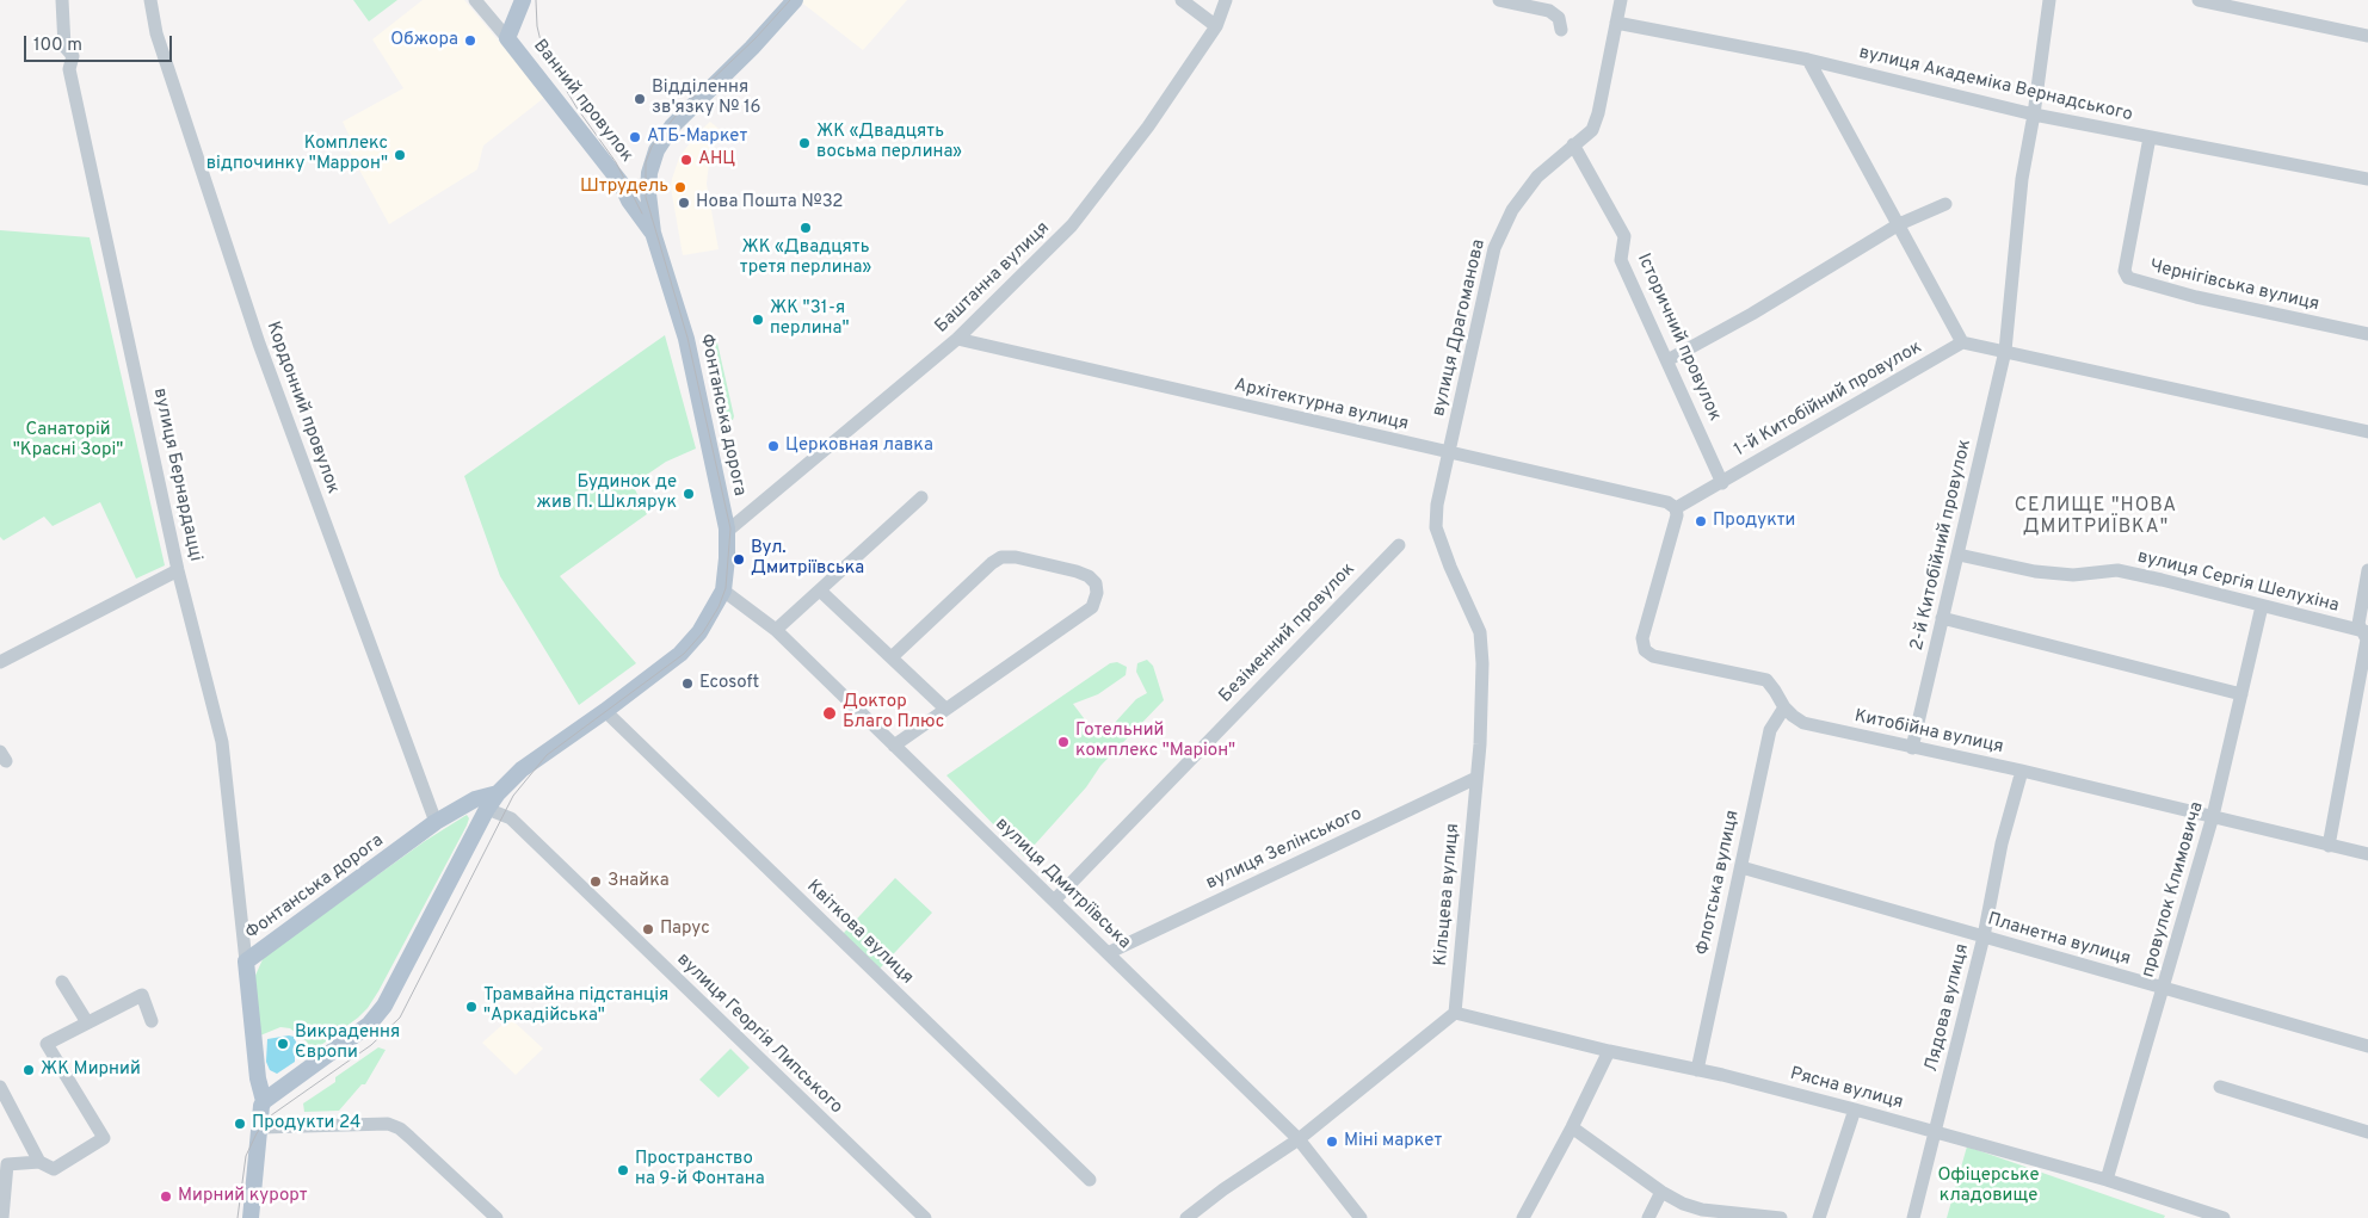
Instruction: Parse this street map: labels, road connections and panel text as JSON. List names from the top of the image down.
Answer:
{
  "streets": {
    "main road": ["Ванний провулок", "Фонтанська дорога"],
    "street": [
      "вулиця Академіка Вернадського",
      "Баштанна вулиця",
      "Чернігівська вулиця",
      "вулиця Драгоманова",
      "Історичний провулок",
      "1-й Китобійний провулок",
      "Архітектурна вулиця",
      "Кордонний провулок",
      "вулиця Бернардацці",
      "2-й Китобійний провулок",
      "вулиця Сергія Шелухіна",
      "Безіменний провулок",
      "Китобійна вулиця",
      "вулиця Зелінського",
      "Флотська вулиця",
      "вулиця Дмитріївська",
      "провулок Климовича",
      "Кільцева вулиця",
      "Квіткова вулиця",
      "Планетна вулиця",
      "Лядова вулиця",
      "вулиця Георгія Липського",
      "Рясна вулиця"
    ]
  },
  "crossings": [
    ["вулиця Академіка Вернадського", "Чернігівська вулиця"],
    ["вулиця Академіка Вернадського", "вулиця Драгоманова"],
    ["вулиця Академіка Вернадського", "2-й Китобійний провулок"],
    ["Ванний провулок", "Фонтанська дорога"],
    ["Баштанна вулиця", "Архітектурна вулиця"],
    ["Баштанна вулиця", "Фонтанська дорога"],
    ["вулиця Драгоманова", "Історичний провулок"],
    ["вулиця Драгоманова", "Архітектурна вулиця"],
    ["вулиця Драгоманова", "Кільцева вулиця"],
    ["Історичний провулок", "1-й Китобійний провулок"],
    ["1-й Китобійний провулок", "Архітектурна вулиця"],
    ["1-й Китобійний провулок", "Китобійна вулиця"],
    ["Архітектурна вулиця", "Китобійна вулиця"],
    ["Архітектурна вулиця", "Кільцева вулиця"],
    ["Кордонний провулок", "Фонтанська дорога"],
    ["Фонтанська дорога", "вулиця Бернардацці"],
    ["Фонтанська дорога", "вулиця Дмитріївська"],
    ["Фонтанська дорога", "Квіткова вулиця"],
    ["Фонтанська дорога", "вулиця Георгія Липського"],
    ["2-й Китобійний провулок", "вулиця Сергія Шелухіна"],
    ["2-й Китобійний провулок", "Китобійна вулиця"],
    ["вулиця Сергія Шелухіна", "провулок Климовича"],
    ["Безіменний провулок", "вулиця Дмитріївська"],
    ["Китобійна вулиця", "Флотська вулиця"],
    ["Китобійна вулиця", "провулок Климовича"],
    ["Китобійна вулиця", "Лядова вулиця"],
    ["вулиця Зелінського", "вулиця Дмитріївська"],
    ["вулиця Зелінського", "Кільцева вулиця"],
    ["Флотська вулиця", "Планетна вулиця"],
    ["Флотська вулиця", "Рясна вулиця"],
    ["провулок Климовича", "Планетна вулиця"],
    ["провулок Климовича", "Рясна вулиця"],
    ["Кільцева вулиця", "Рясна вулиця"],
    ["Планетна вулиця", "Лядова вулиця"],
    ["Лядова вулиця", "Рясна вулиця"]
  ],
  "districts": ["СЕЛИЩЕ \"НОВА ДМИТРИЇВКА\""],
  "parks": ["Санаторій \"Красні Зорі\"", "Офіцерське кладовище"],
  "places": [
    "Обжора",
    "Відділення зв'язку № 16",
    "АТБ-Маркет",
    "ЖК «Двадцять восьма перлина»",
    "Комплекс відпочинку \"Маррон\"",
    "АНЦ",
    "Штрудель",
    "Нова Пошта №32",
    "ЖК «Двадцять третя перлина»",
    "ЖК \"31-я перлина\"",
    "Церковная лавка",
    "Будинок де жив П. Шклярук",
    "Продукти",
    "Вул. Дмитріївська",
    "Ecosoft",
    "Доктор Благо Плюс",
    "Готельний комплекс \"Маріон\"",
    "Знайка",
    "Парус",
    "Трамвайна підстанція \"Аркадійська\"",
    "Викрадення Європи",
    "ЖК Мирний",
    "Продукти 24",
    "Міні маркет",
    "Пространство на 9-й Фонтана",
    "Мирний курорт"
  ],
  "scale_bar": "100 m"
}
